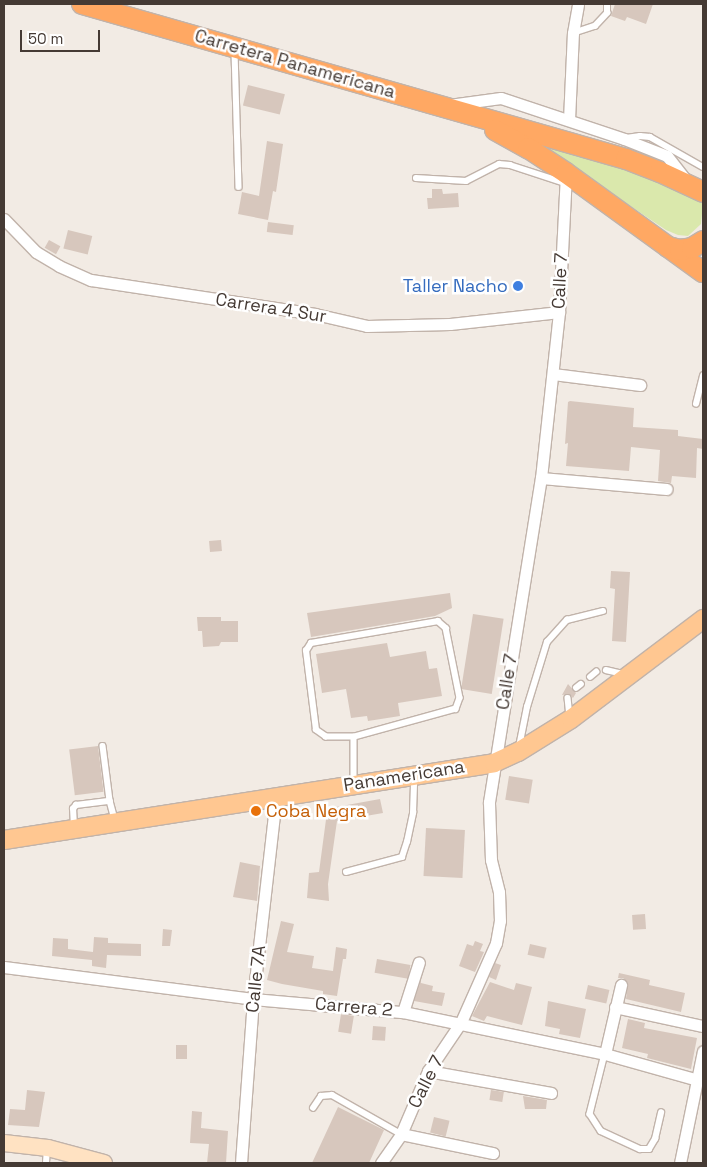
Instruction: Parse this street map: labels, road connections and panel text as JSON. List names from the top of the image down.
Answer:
{
  "streets": {
    "highway": ["Carretera Panamericana"],
    "main road": ["Panamericana"],
    "street": [
      "Calle 7",
      "Carrera 4 Sur",
      "Calle 7A",
      "Carrera 2"
    ]
  },
  "crossings": [
    ["Carretera Panamericana", "Calle 7"],
    ["Calle 7", "Carrera 4 Sur"],
    ["Calle 7", "Panamericana"],
    ["Calle 7", "Carrera 2"],
    ["Panamericana", "Calle 7A"],
    ["Calle 7A", "Carrera 2"]
  ],
  "places": ["Taller Nacho", "Coba Negra"],
  "scale_bar": "50 m"
}
